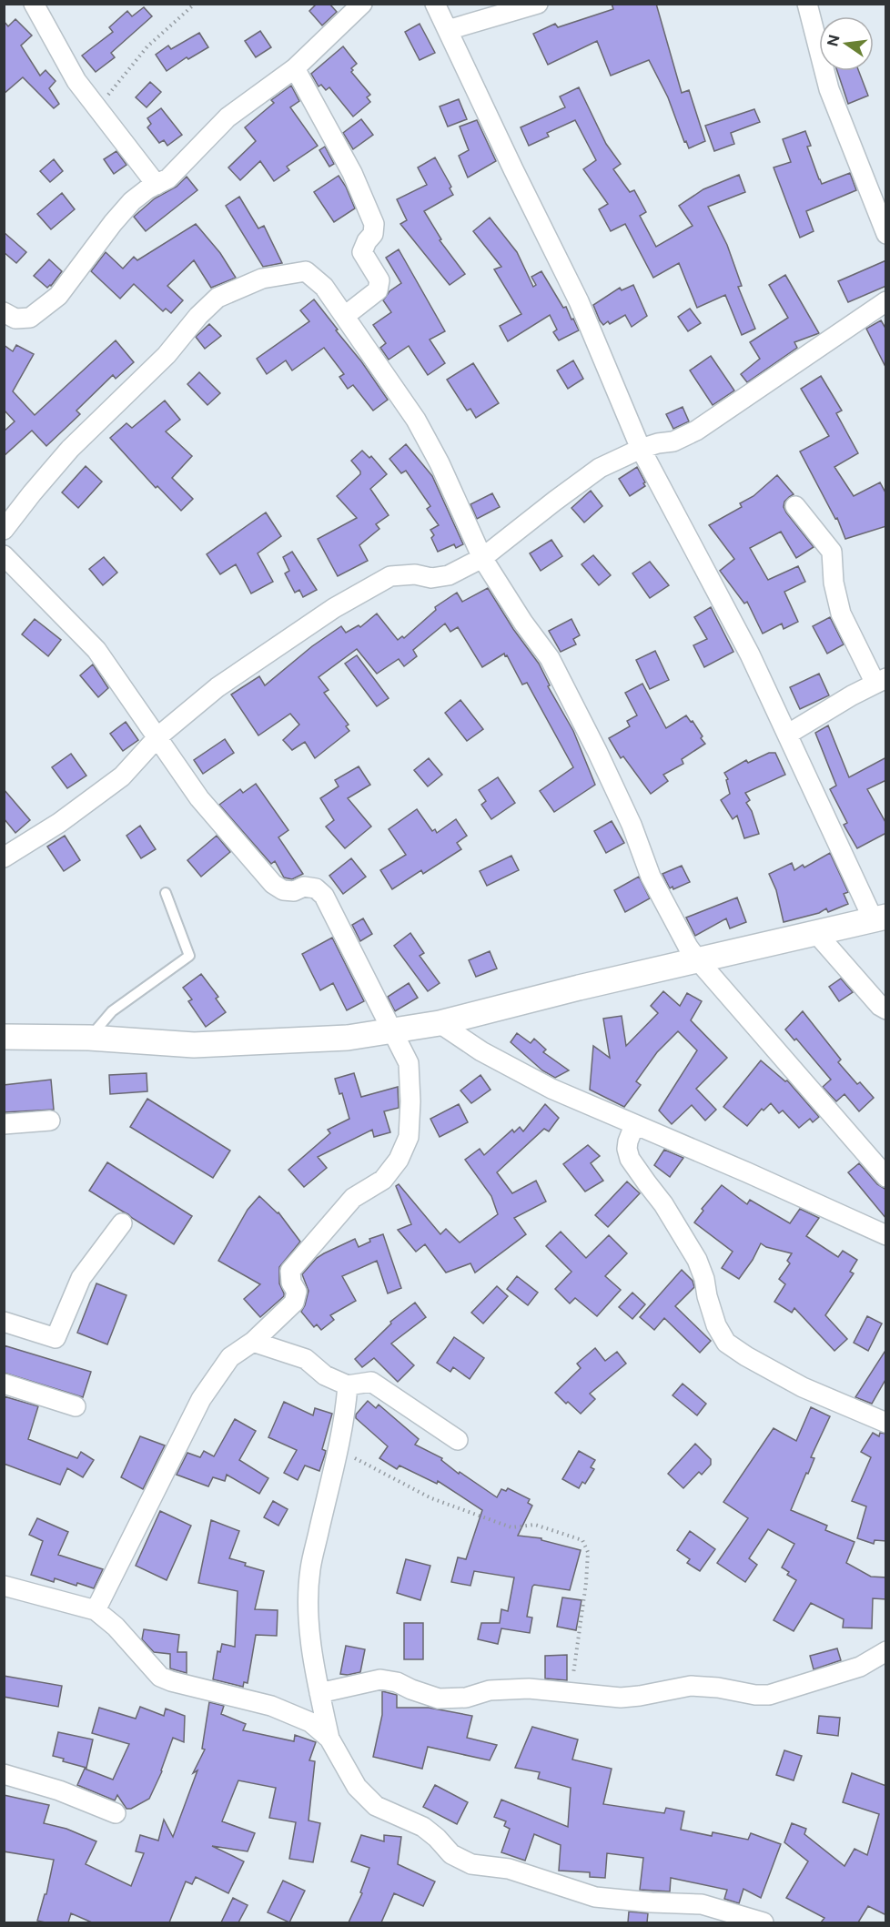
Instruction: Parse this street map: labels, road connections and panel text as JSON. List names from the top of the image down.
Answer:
{
  "north": "left"
}
